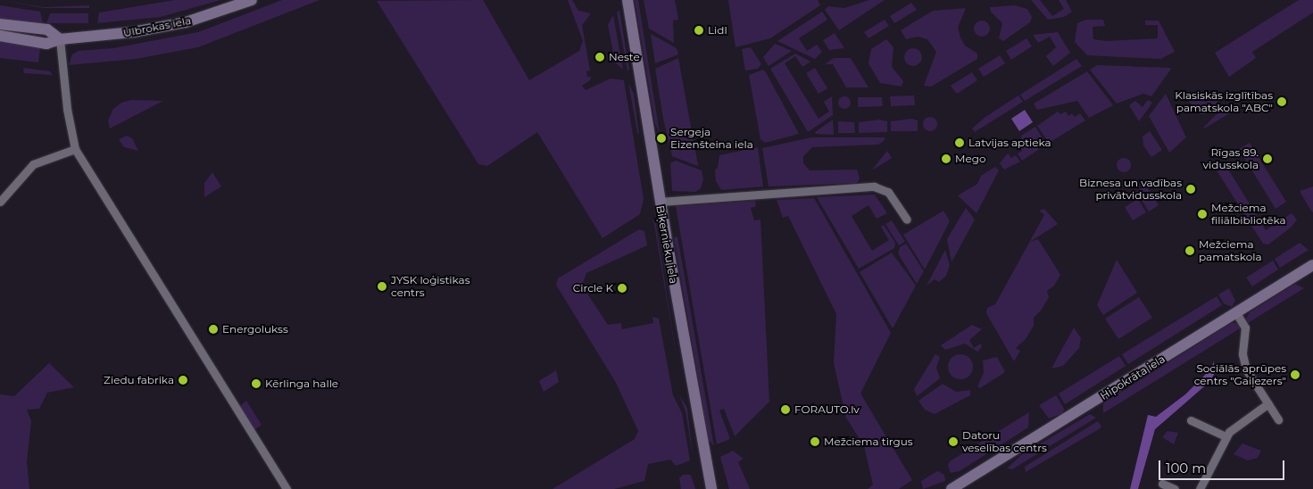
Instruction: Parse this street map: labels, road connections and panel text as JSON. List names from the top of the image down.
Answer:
{
  "streets": {
    "main road": ["Ulbrokas iela", "Biķernieku iela", "Hipokrāta iela"]
  },
  "places": [
    "Lidl",
    "Neste",
    "Klasiskās izglītības pamatskola \"ABC\"",
    "Sergeja Eizenšteina iela",
    "Latvijas aptieka",
    "Mego",
    "Rīgas 89. vidusskola",
    "Biznesa un vadības privātvidusskola",
    "Mežciema filiālbibliotēka",
    "Mežciema pamatskola",
    "JYSK loģistikas centrs",
    "Circle K",
    "Energolukss",
    "Sociālās aprūpes centrs \"Gaiļezers\"",
    "Ziedu fabrika",
    "Kērlinga halle",
    "FORAUTO.lv",
    "Mežciema tirgus",
    "Datoru veselības centrs"
  ],
  "scale_bar": "100 m"
}
